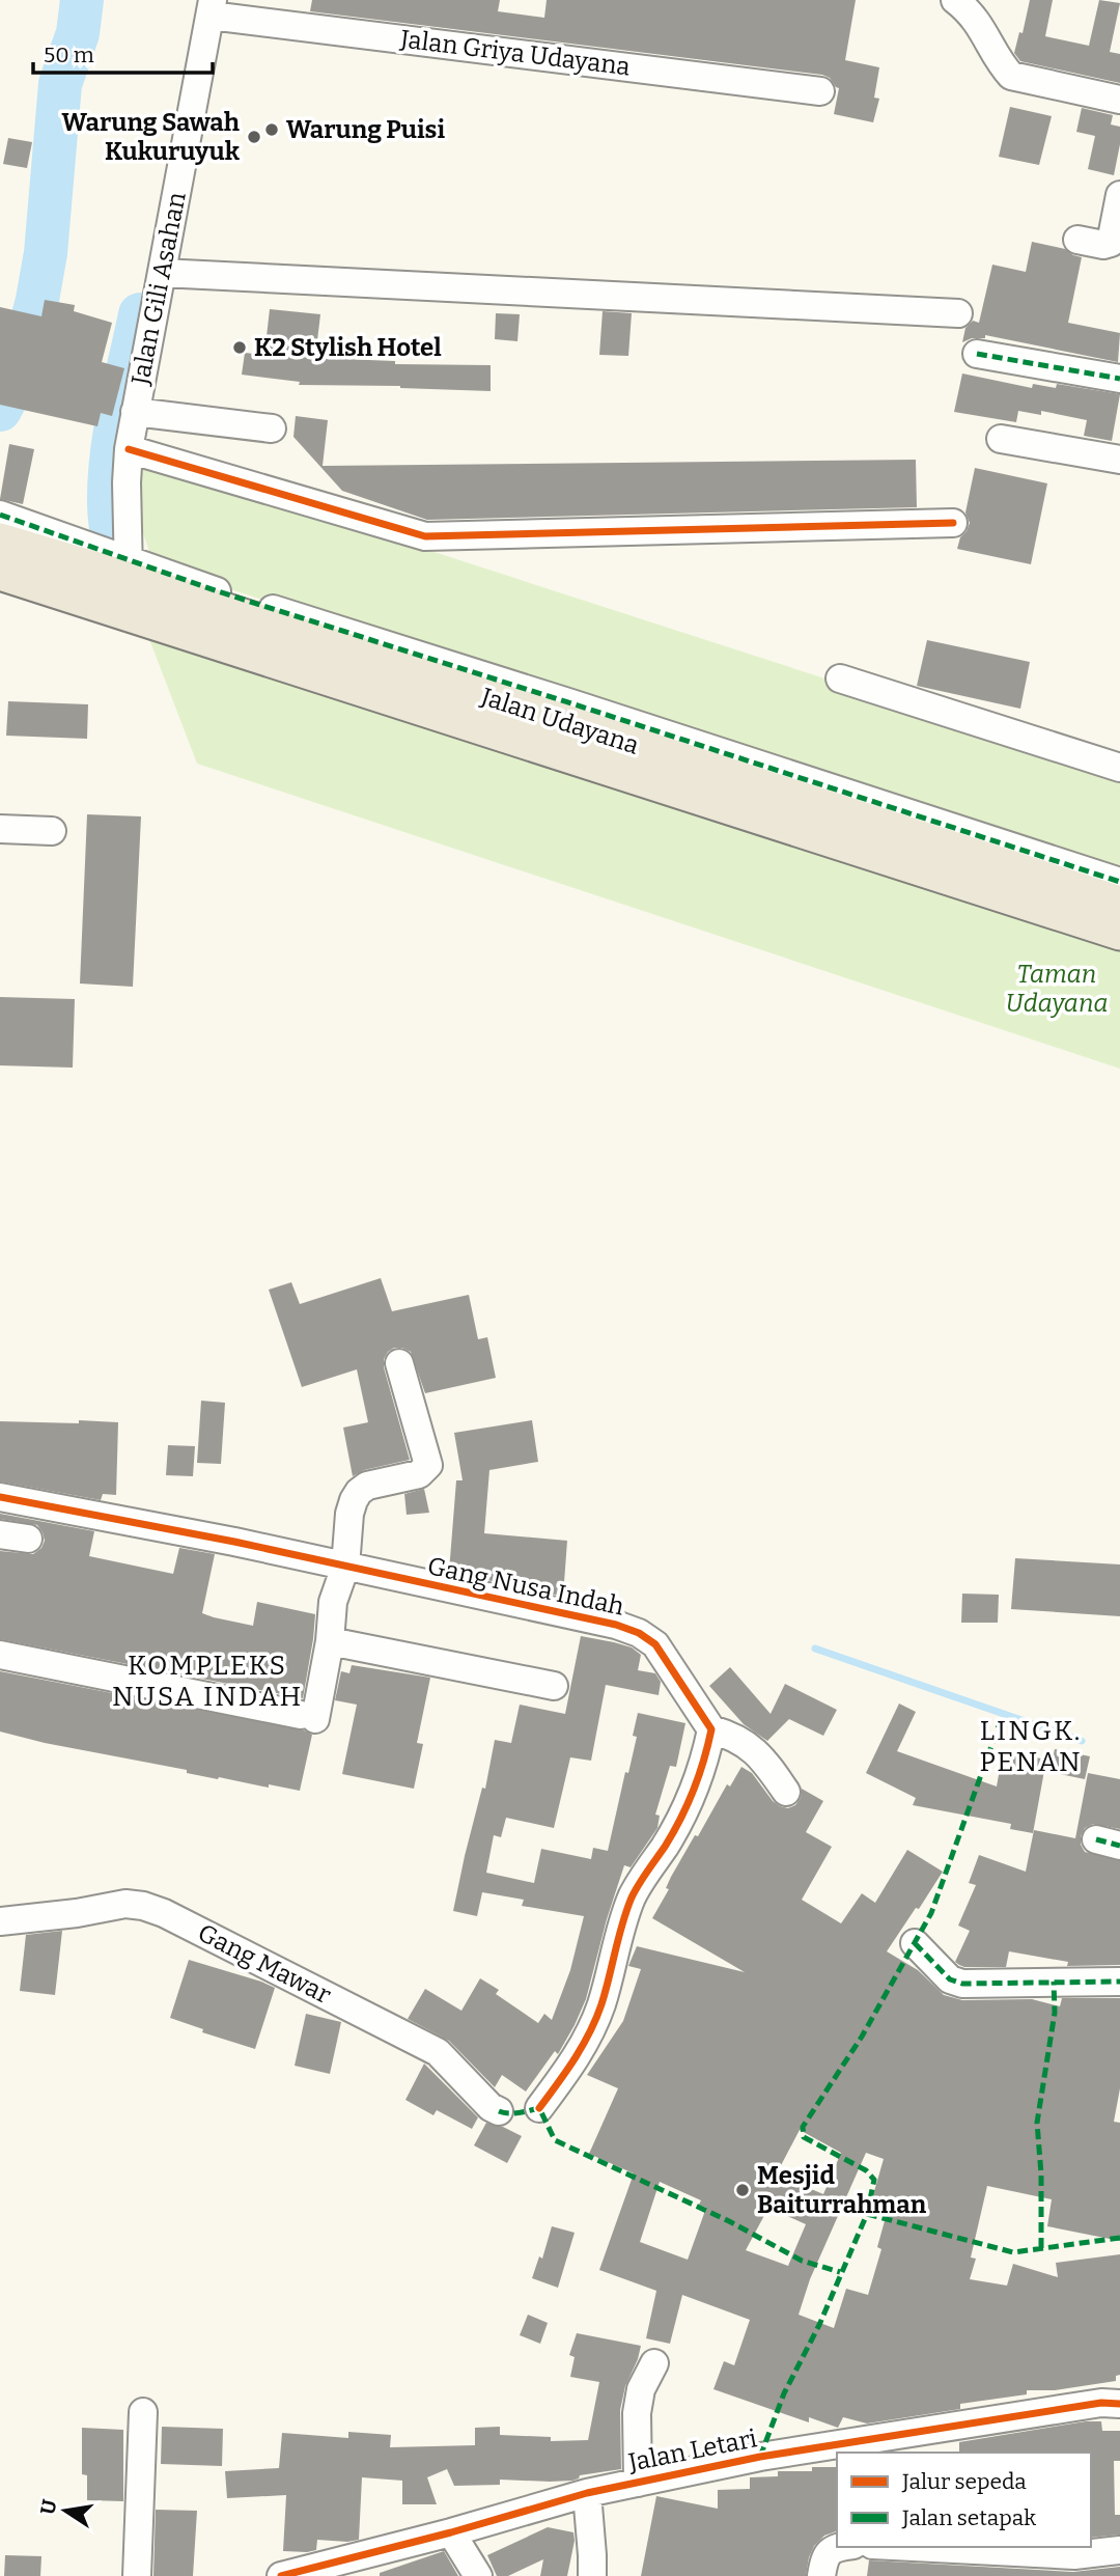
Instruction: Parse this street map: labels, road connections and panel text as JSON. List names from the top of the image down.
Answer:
{
  "streets": {
    "main road": ["Jalan Udayana"],
    "street": [
      "Jalan Griya Udayana",
      "Jalan Gili Asahan",
      "Gang Nusa Indah",
      "Gang Mawar",
      "Jalan Letari"
    ]
  },
  "crossings": [
    ["Jalan Griya Udayana", "Jalan Gili Asahan"],
    ["Jalan Gili Asahan", "Jalan Udayana"]
  ],
  "districts": ["KOMPLEKS NUSA INDAH", "LINGK. PENAN"],
  "parks": ["Taman Udayana"],
  "places": [
    "Warung Puisi",
    "Warung Sawah Kukuruyuk",
    "K2 Stylish Hotel",
    "Mesjid Baiturrahman"
  ],
  "legend": ["Jalur sepeda", "Jalan setapak"],
  "scale_bar": "50 m",
  "north": "left"
}
